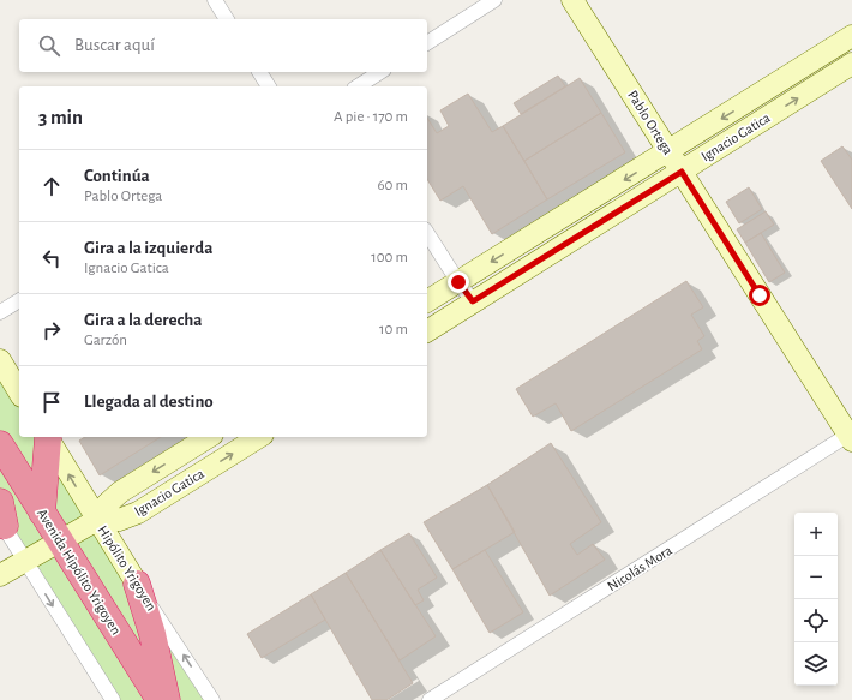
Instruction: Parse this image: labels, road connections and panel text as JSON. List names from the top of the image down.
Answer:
{
  "streets": {
    "highway": ["Avenida Hipólito Yrigoyen"],
    "main road": ["Pablo Ortega", "Ignacio Gatica", "Hipólito Yrigoyen"],
    "street": ["Nicolás Mora"]
  },
  "crossings": [
    ["Pablo Ortega", "Ignacio Gatica"],
    ["Pablo Ortega", "Nicolás Mora"],
    ["Ignacio Gatica", "Hipólito Yrigoyen"]
  ],
  "one_way": ["Hipólito Yrigoyen"],
  "page": {
    "search": "Buscar aquí",
    "heading": ["3 min", "A pie · 170 m"],
    "list": [
      ["Continúa", "Pablo Ortega", "60 m"],
      ["Gira a la izquierda", "Ignacio Gatica", "100 m"],
      ["Gira a la derecha", "Garzón", "10 m"],
      "Llegada al destino"
    ],
    "map_buttons": ["+", "−"]
  }
}
